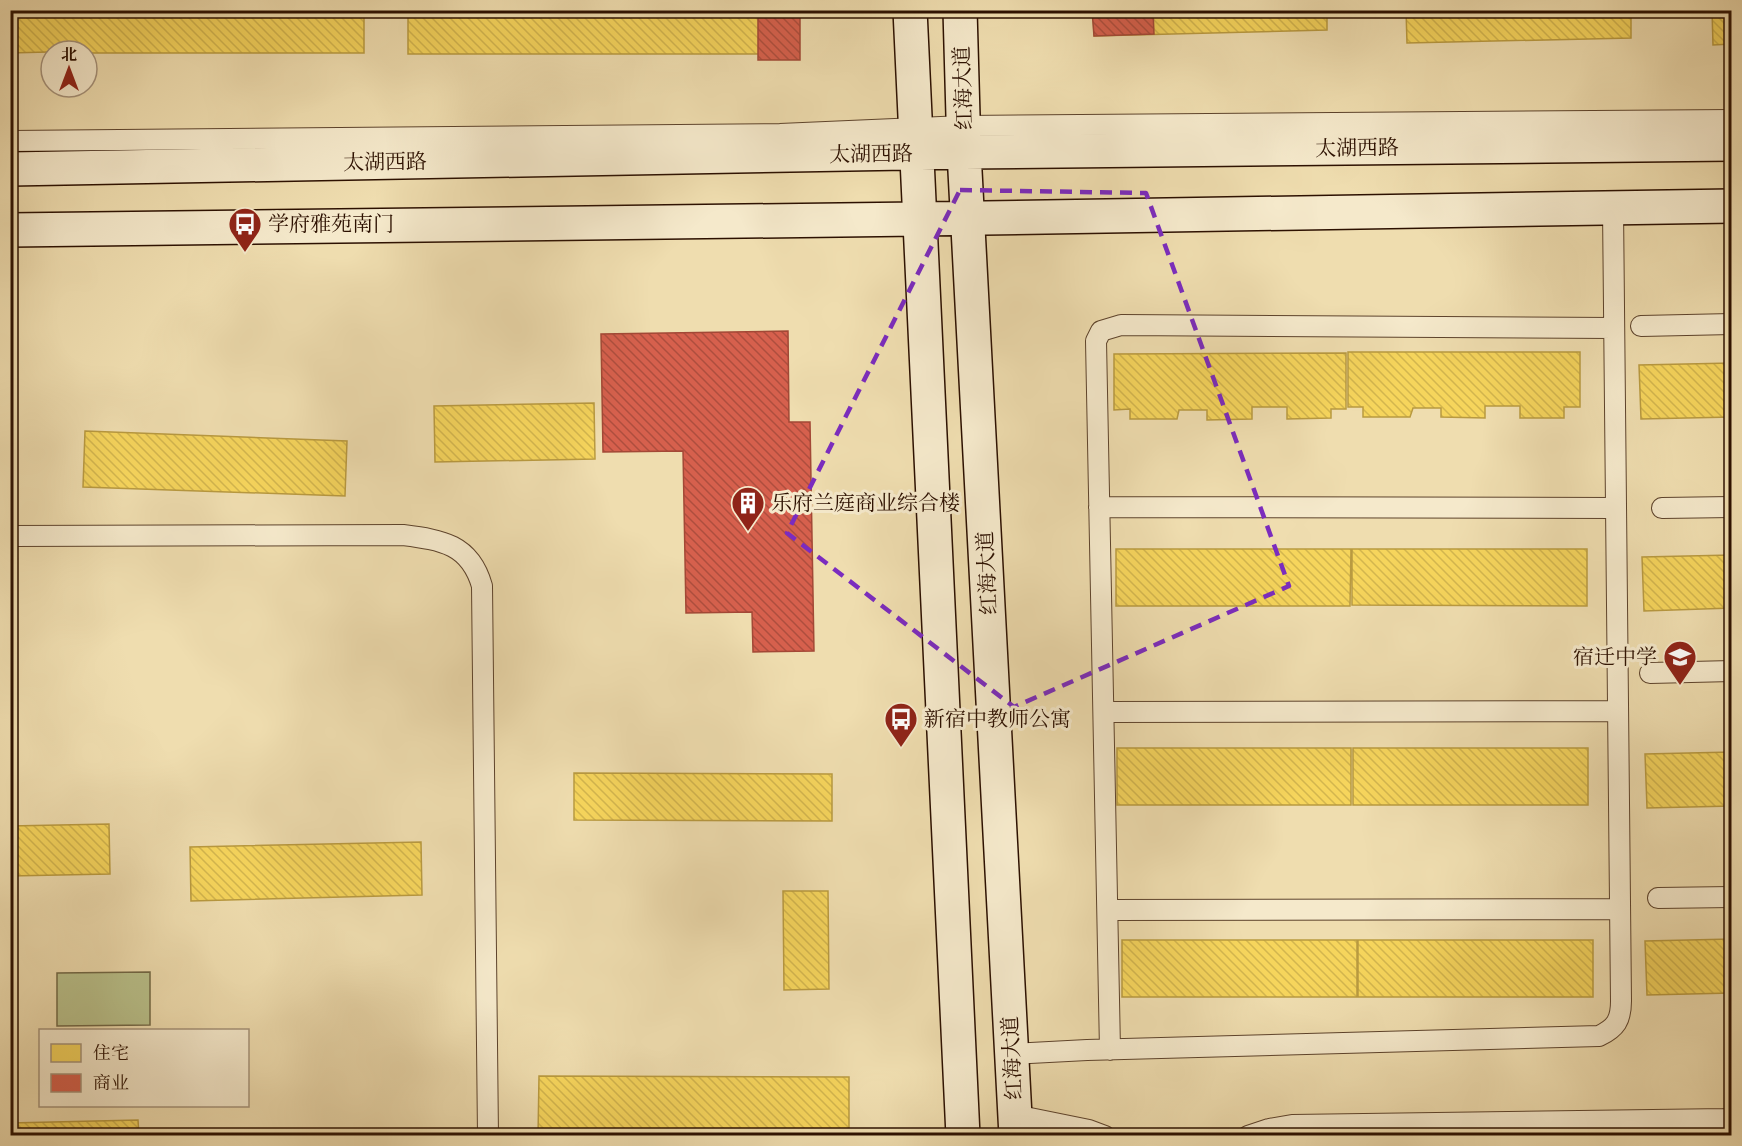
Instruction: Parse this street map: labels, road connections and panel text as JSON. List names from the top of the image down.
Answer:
{
  "streets": {
    "street": ["红海大道", "太湖西路"]
  },
  "crossings": [
    ["红海大道", "太湖西路"]
  ],
  "places": {
    "bus stop": ["学府雅苑南门", "新宿中教师公寓"],
    "building": ["乐府兰庭商业综合楼"],
    "school or university": ["宿迁中学"]
  },
  "legend": ["住宅", "商业"],
  "north": "top"
}
